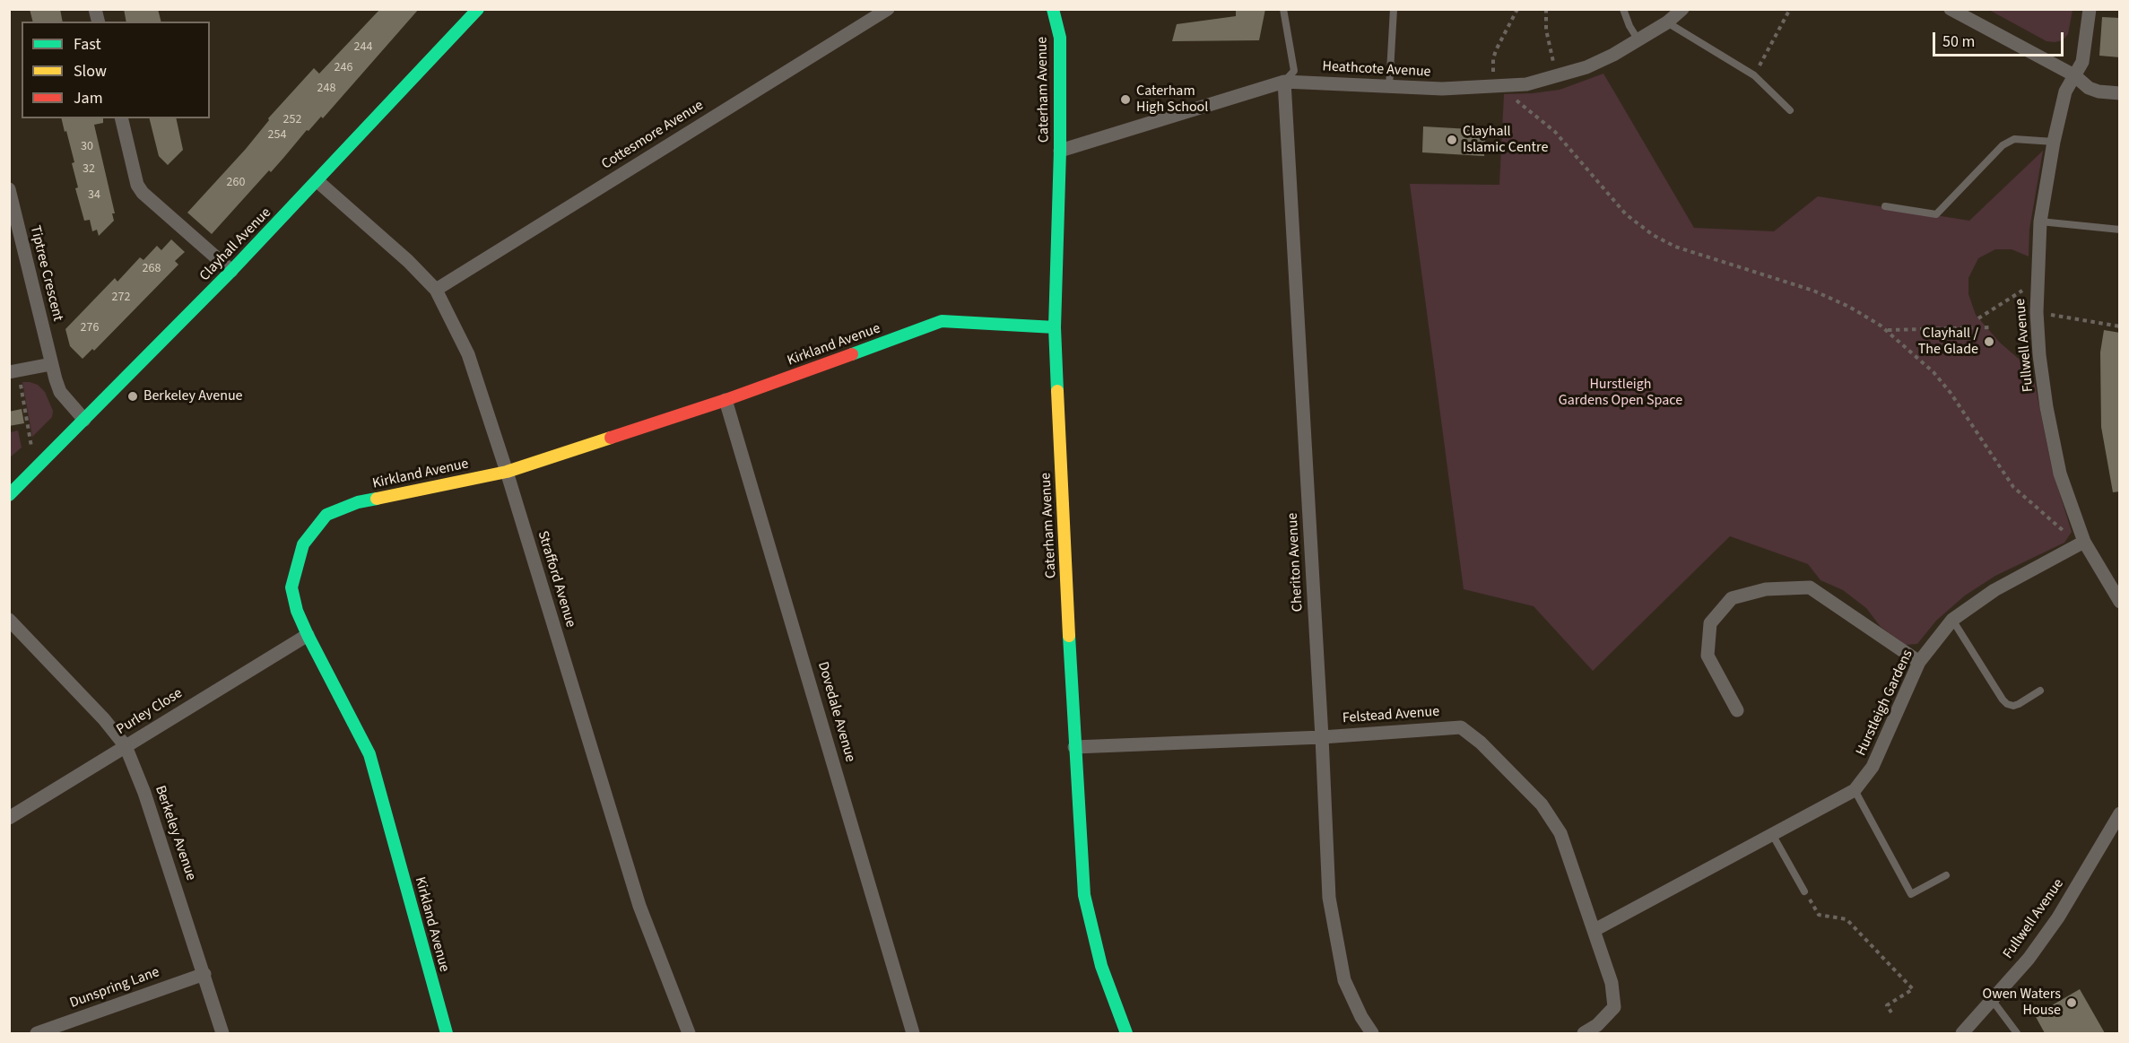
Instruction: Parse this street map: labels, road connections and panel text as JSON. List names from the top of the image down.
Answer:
{
  "streets": {
    "street": [
      "Heathcote Avenue",
      "Caterham Avenue",
      "Cottesmore Avenue",
      "Clayhall Avenue",
      "Tiptree Crescent",
      "Kirkland Avenue",
      "Fullwell Avenue",
      "Cheriton Avenue",
      "Strafford Avenue",
      "Hurstleigh Gardens",
      "Purley Close",
      "Dovedale Avenue",
      "Felstead Avenue",
      "Berkeley Avenue",
      "Dunspring Lane"
    ]
  },
  "crossings": [
    ["Heathcote Avenue", "Caterham Avenue"],
    ["Heathcote Avenue", "Cheriton Avenue"],
    ["Caterham Avenue", "Kirkland Avenue"],
    ["Caterham Avenue", "Felstead Avenue"],
    ["Cottesmore Avenue", "Strafford Avenue"],
    ["Clayhall Avenue", "Tiptree Crescent"],
    ["Clayhall Avenue", "Strafford Avenue"],
    ["Kirkland Avenue", "Strafford Avenue"],
    ["Kirkland Avenue", "Purley Close"],
    ["Kirkland Avenue", "Dovedale Avenue"],
    ["Fullwell Avenue", "Hurstleigh Gardens"],
    ["Cheriton Avenue", "Felstead Avenue"],
    ["Hurstleigh Gardens", "Felstead Avenue"],
    ["Purley Close", "Berkeley Avenue"],
    ["Berkeley Avenue", "Dunspring Lane"]
  ],
  "parks": ["Hurstleigh Gardens Open Space"],
  "places": [
    "Caterham High School",
    "Clayhall Islamic Centre",
    "Clayhall / The Glade",
    "Berkeley Avenue",
    "Owen Waters House"
  ],
  "house_numbers": [
    "244",
    "246",
    "248",
    "252",
    "254",
    "30",
    "32",
    "260",
    "34",
    "268",
    "272",
    "276"
  ],
  "legend": ["Fast", "Slow", "Jam"],
  "scale_bar": "50 m"
}
